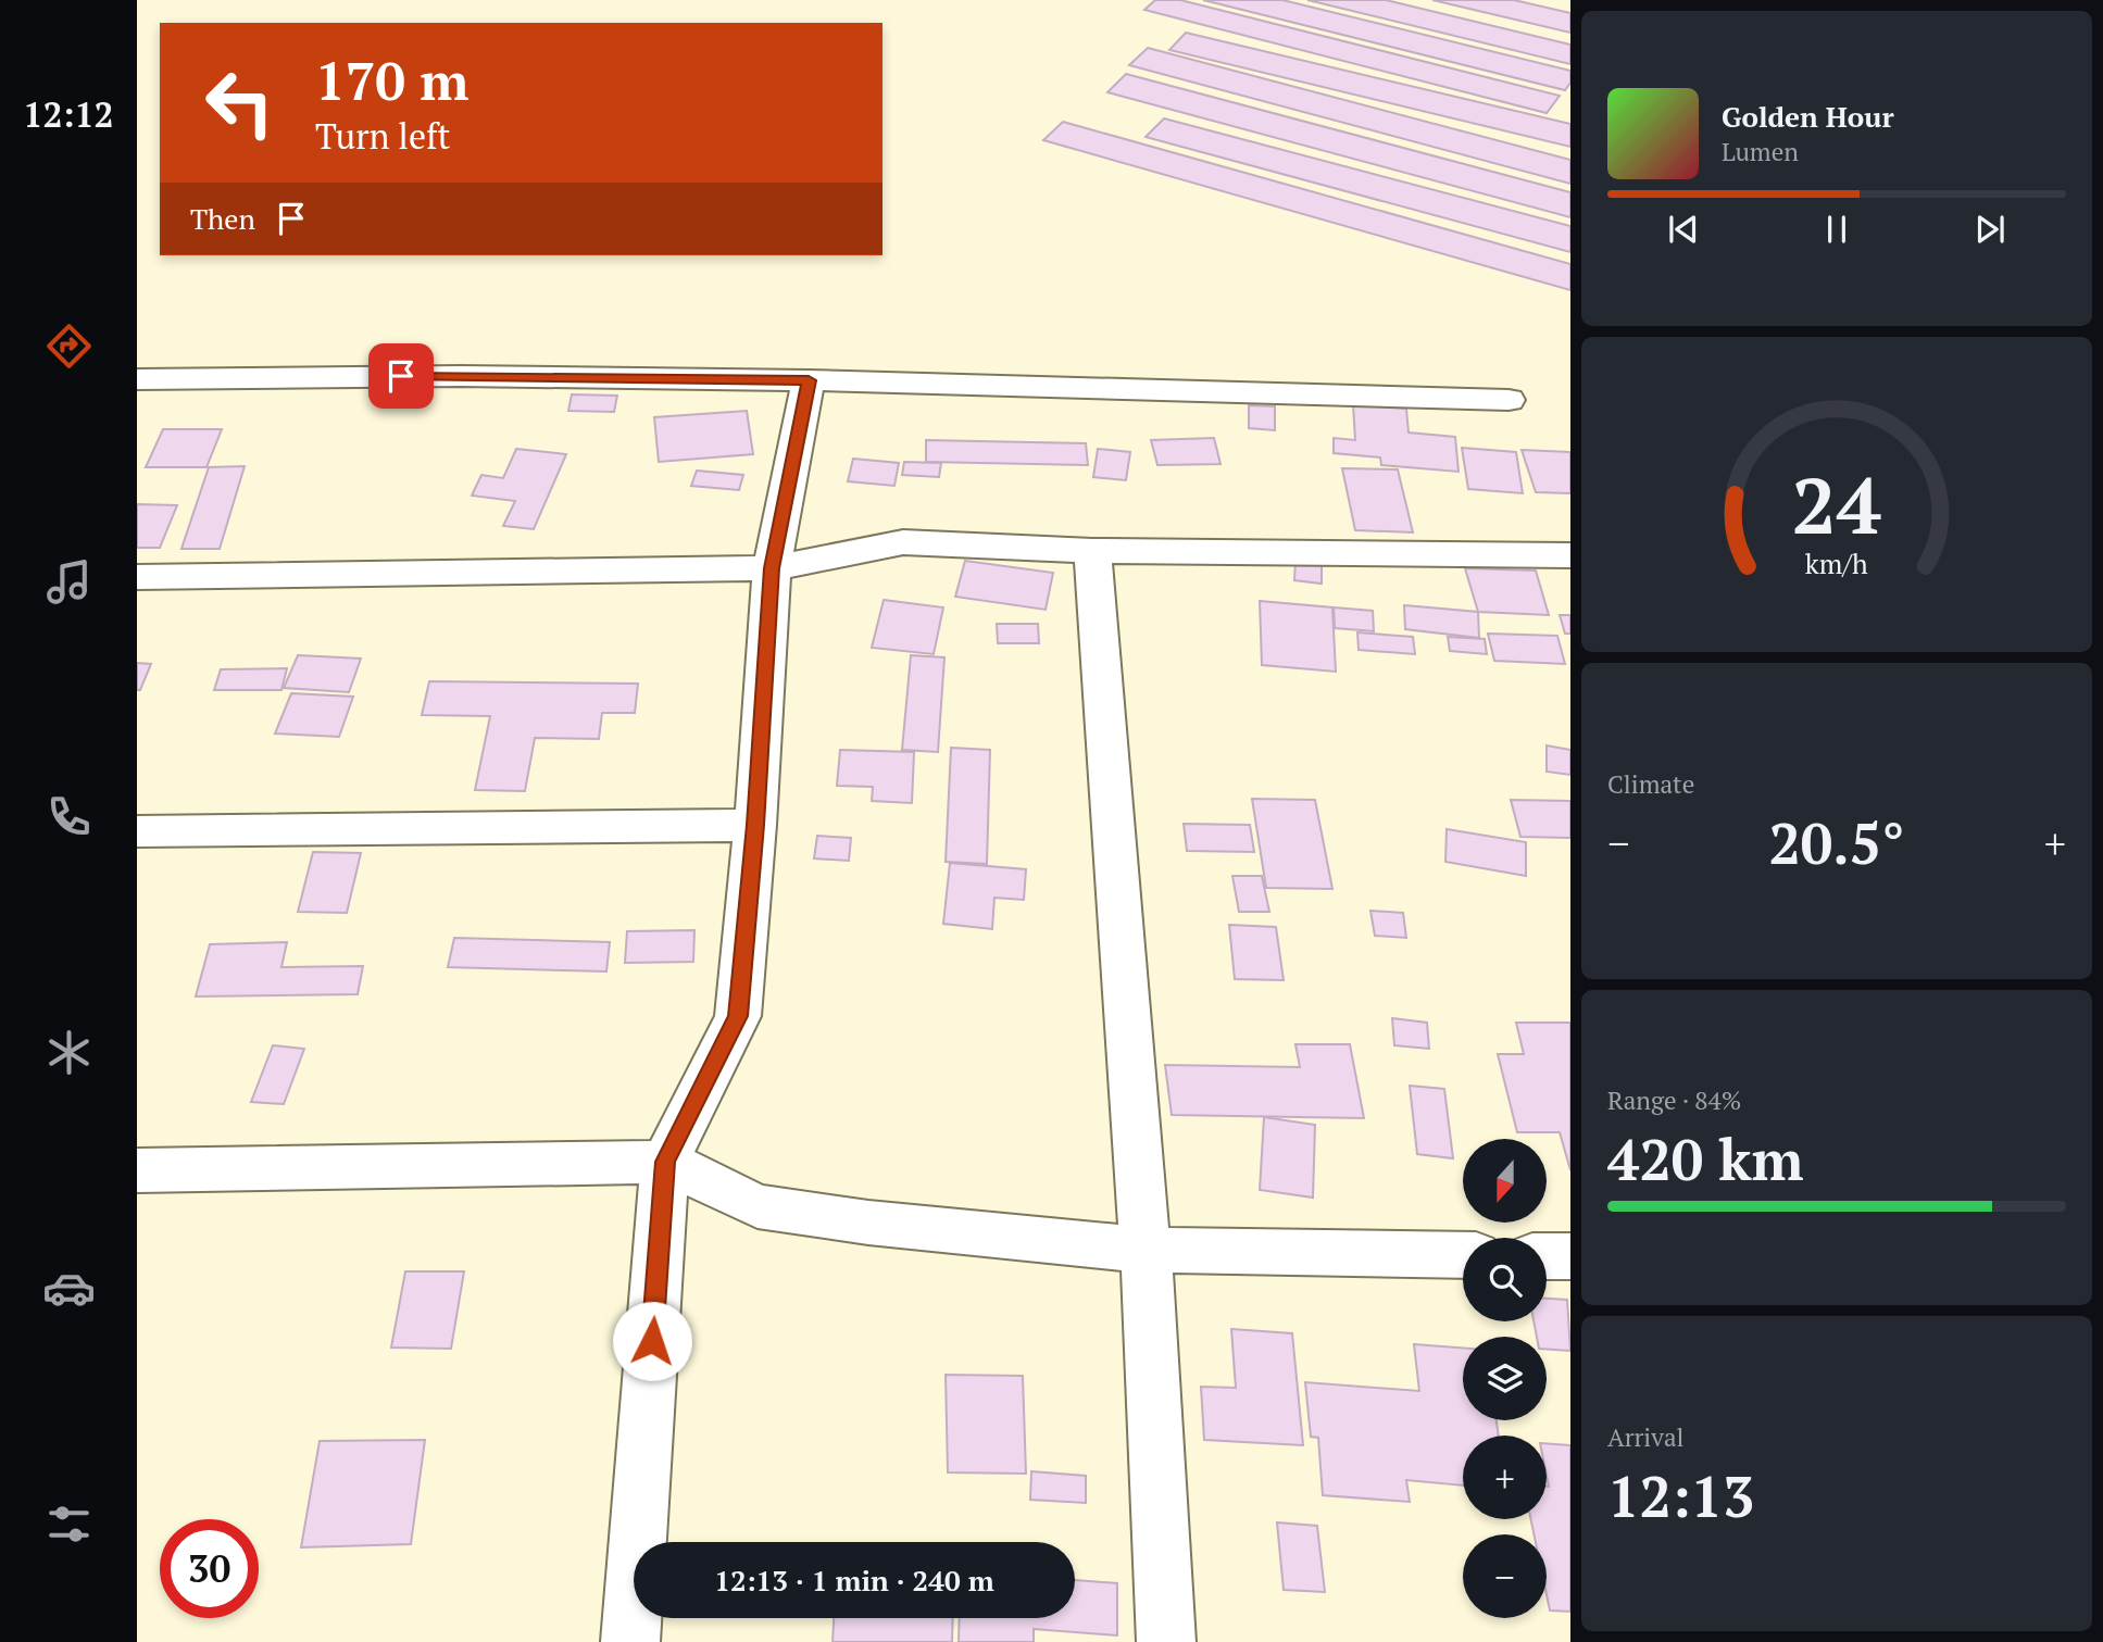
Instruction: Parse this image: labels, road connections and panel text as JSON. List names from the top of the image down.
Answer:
{
  "north": "bottom",
  "page": {
    "tabs": "12:12",
    "turn": ["170 m", "Turn left"],
    "song": ["Golden Hour", "Lumen"],
    "then": "Then",
    "tile": [
      "Climate",
      ["Range · 84%", "420 km"],
      ["Arrival", "12:13"]
    ],
    "heat": ["−", "20.5°", "+"],
    "map_buttons": ["+", "−"],
    "limit": "30",
    "trip": "12:13 · 1 min · 240 m",
    "gauge": ["24", "km/h"]
  }
}
